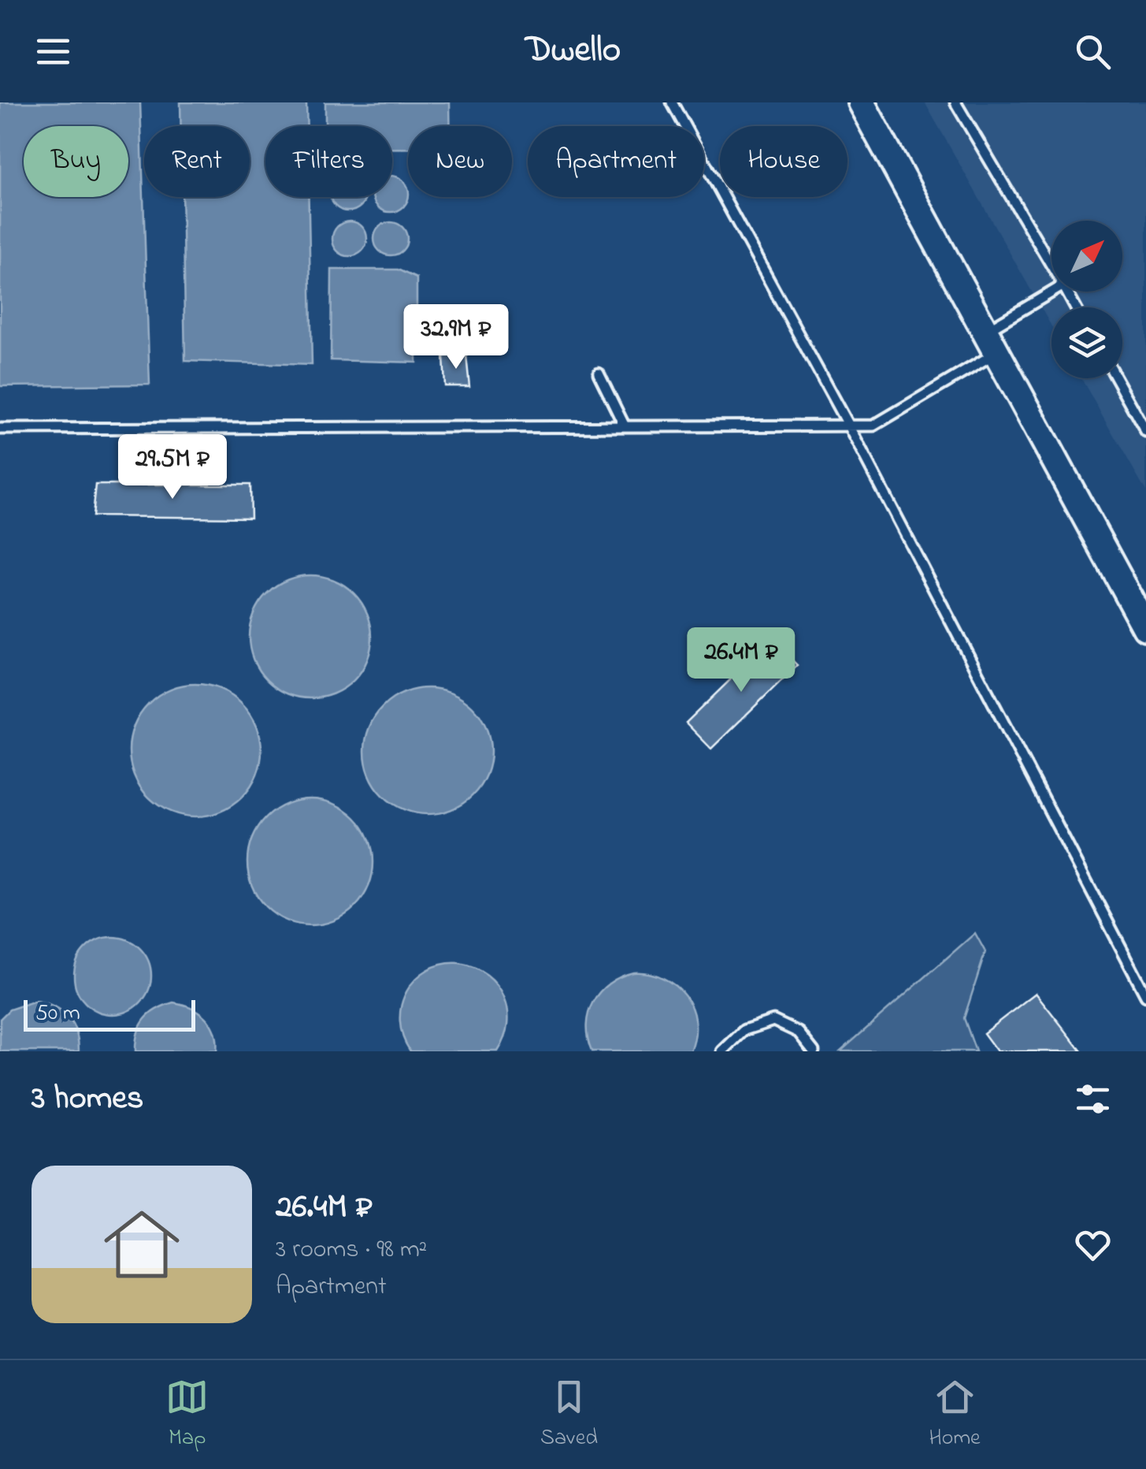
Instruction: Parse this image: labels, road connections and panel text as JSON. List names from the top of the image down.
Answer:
{
  "scale_bar": "50 m",
  "north": "top right",
  "page": {
    "header": "Dwello",
    "chip": [
      "Buy",
      "Rent",
      "Filters",
      "New",
      "Apartment",
      "House"
    ],
    "price": ["32.9M ₽", "29.5M ₽", "26.4M ₽"],
    "scale": "50 m",
    "heading": "3 homes",
    "list": [
      {
        "name": "26.4M ₽",
        "note": "3 rooms · 98 m² · Apartment"
      }
    ],
    "tabs": ["Map", "Saved", "Home"]
  }
}
